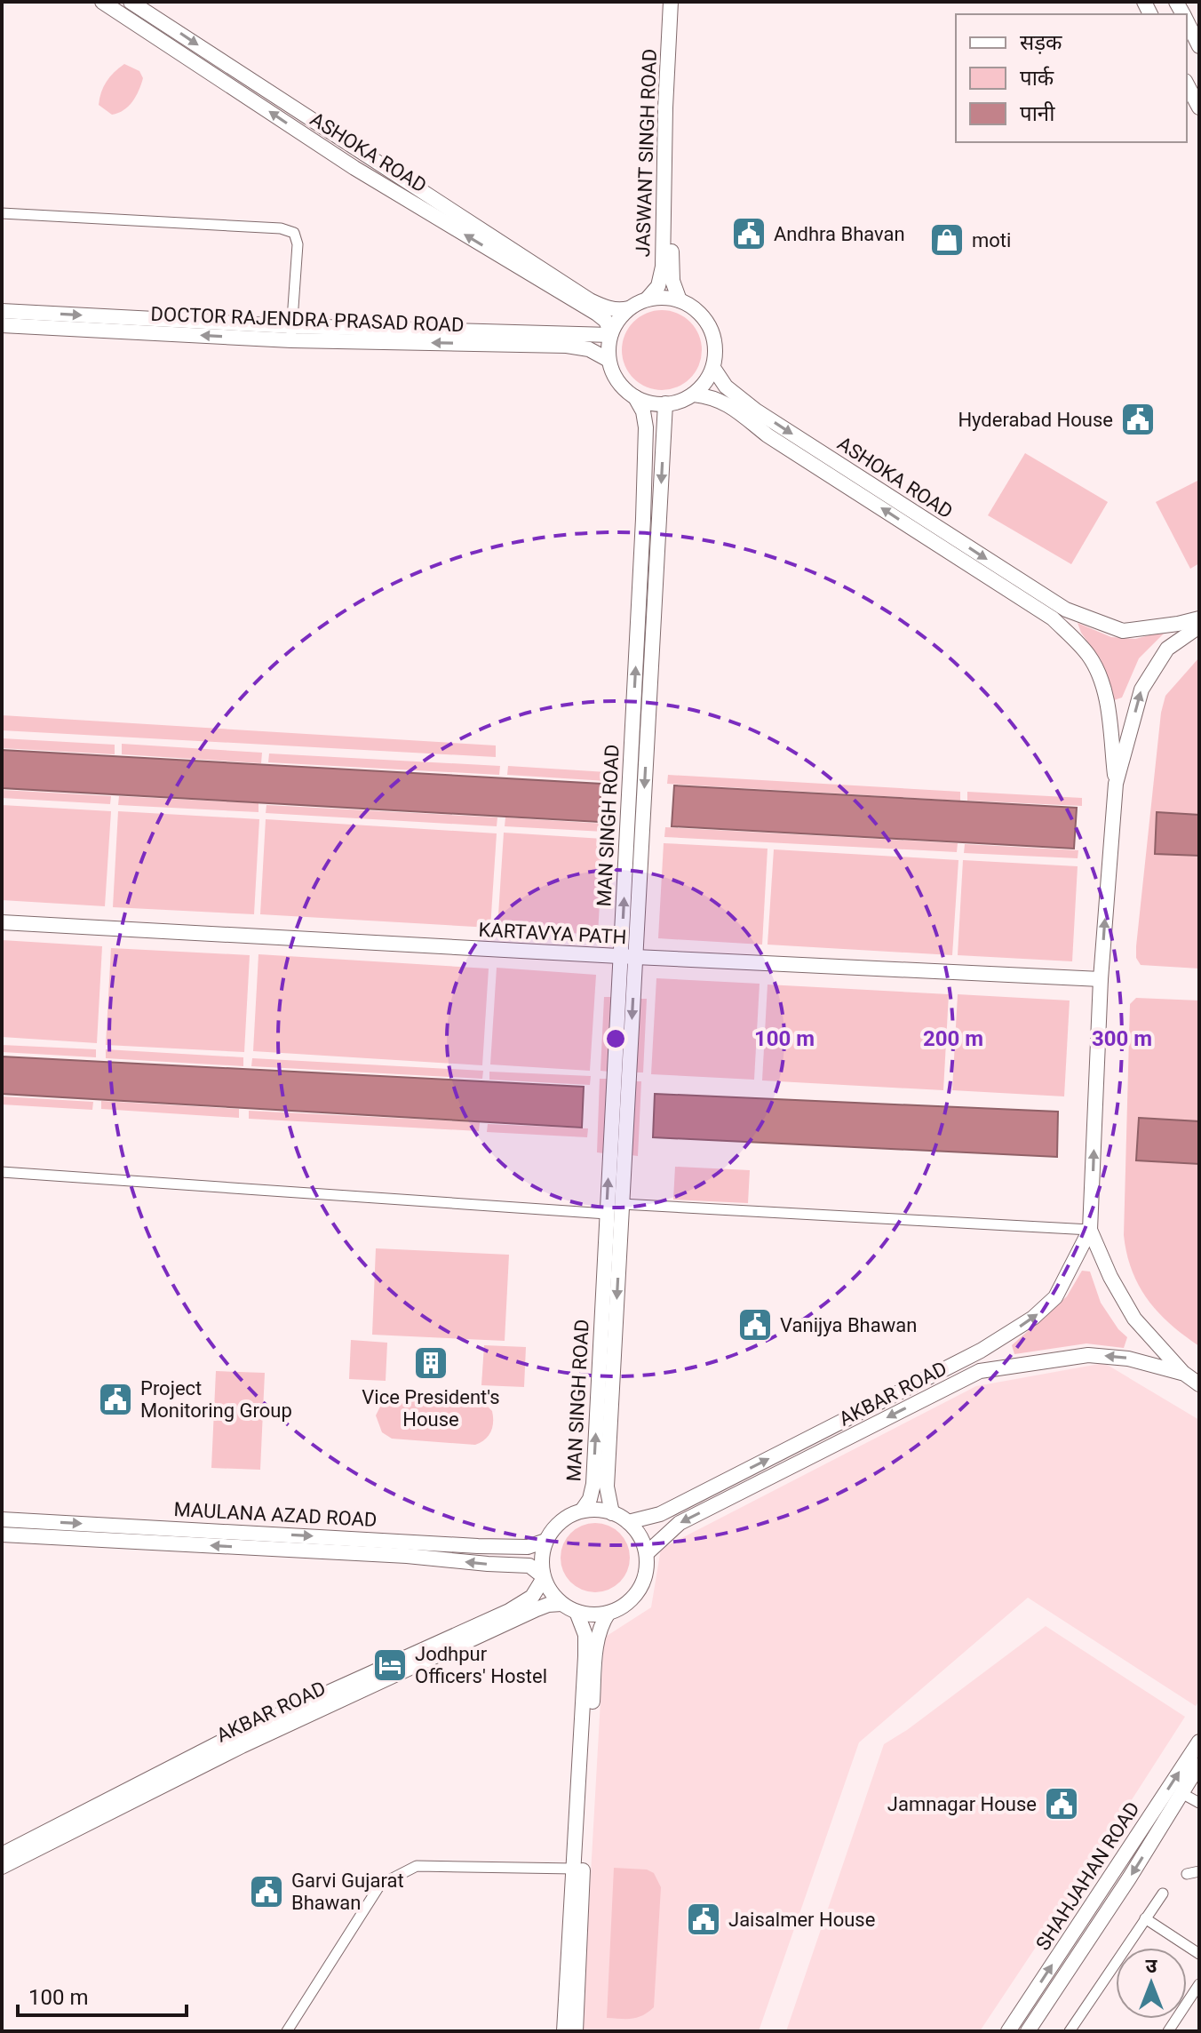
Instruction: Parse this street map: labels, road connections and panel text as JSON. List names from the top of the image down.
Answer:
{
  "streets": {
    "main road": [
      "ASHOKA ROAD",
      "JASWANT SINGH ROAD",
      "DOCTOR RAJENDRA PRASAD ROAD",
      "MAN SINGH ROAD",
      "KARTAVYA PATH",
      "AKBAR ROAD",
      "MAULANA AZAD ROAD",
      "SHAHJAHAN ROAD"
    ]
  },
  "crossings": [
    ["ASHOKA ROAD", "JASWANT SINGH ROAD"],
    ["ASHOKA ROAD", "DOCTOR RAJENDRA PRASAD ROAD"],
    ["ASHOKA ROAD", "MAN SINGH ROAD"],
    ["JASWANT SINGH ROAD", "DOCTOR RAJENDRA PRASAD ROAD"],
    ["JASWANT SINGH ROAD", "MAN SINGH ROAD"],
    ["DOCTOR RAJENDRA PRASAD ROAD", "MAN SINGH ROAD"],
    ["MAN SINGH ROAD", "KARTAVYA PATH"],
    ["MAN SINGH ROAD", "AKBAR ROAD"],
    ["MAN SINGH ROAD", "MAULANA AZAD ROAD"],
    ["AKBAR ROAD", "MAULANA AZAD ROAD"]
  ],
  "places": {
    "public building": [
      "Andhra Bhavan",
      "Hyderabad House",
      "Vanijya Bhawan",
      "Project Monitoring Group",
      "Jamnagar House",
      "Garvi Gujarat Bhawan",
      "Jaisalmer House"
    ],
    "shop": ["moti"],
    "building": ["Vice President's House"],
    "hotel": ["Jodhpur Officers' Hostel"]
  },
  "legend": ["सड़क", "पार्क", "पानी"],
  "scale_bar": "100 m",
  "north": "top",
  "rings": ["100 m", "200 m", "300 m"]
}
